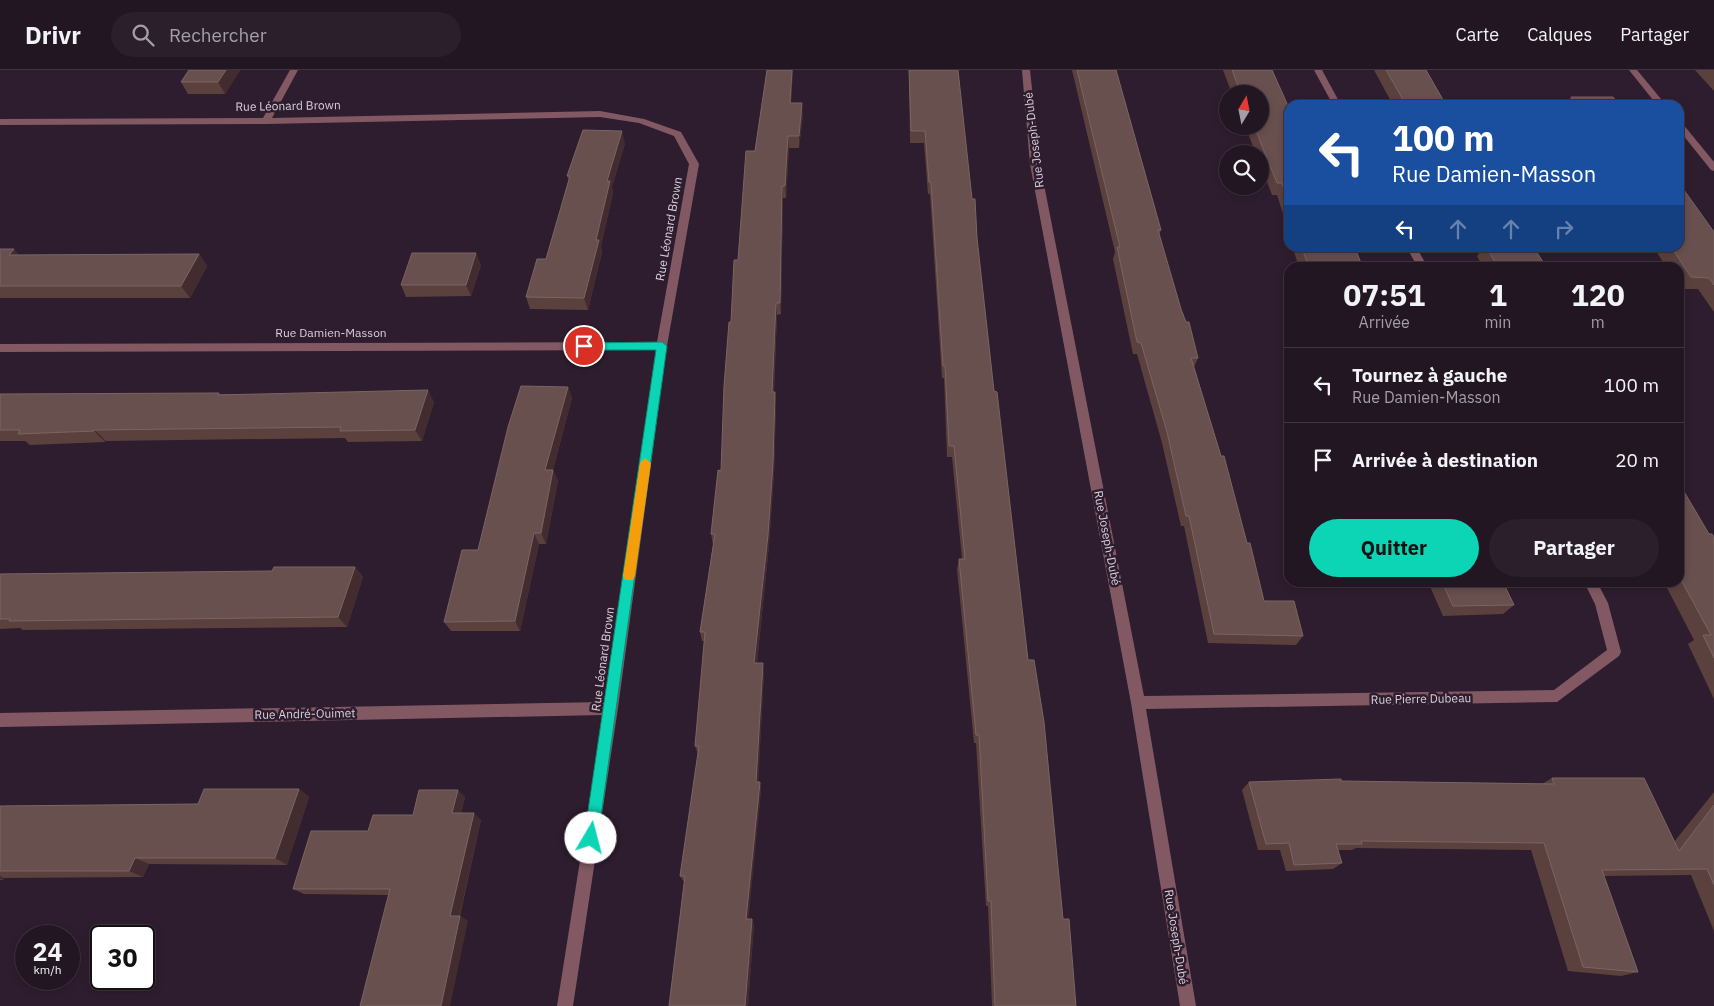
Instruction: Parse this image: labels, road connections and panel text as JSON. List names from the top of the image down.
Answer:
{
  "streets": {
    "street": [
      "Rue Léonard Brown",
      "Rue Joseph-Dubé",
      "Rue Damien-Masson",
      "Rue Pierre Dubeau",
      "Rue André-Ouimet"
    ]
  },
  "crossings": [
    ["Rue Léonard Brown", "Rue Damien-Masson"],
    ["Rue Léonard Brown", "Rue André-Ouimet"],
    ["Rue Joseph-Dubé", "Rue Pierre Dubeau"]
  ],
  "north": "top",
  "page": {
    "header": "Drivr",
    "search": "Rechercher",
    "nav": ["Carte", "Calques", "Partager"],
    "turn": ["100 m", "Rue Damien-Masson"],
    "eta": [
      "07:51",
      "Arrivée",
      "1",
      "min",
      "120",
      "m"
    ],
    "list": [
      {
        "name": "Tournez à gauche",
        "note": "Rue Damien-Masson",
        "value": "100 m"
      },
      {
        "name": "Arrivée à destination",
        "value": "20 m"
      }
    ],
    "buttons": ["Quitter", "Partager"],
    "speed": "24 km/h",
    "limit": "30"
  }
}
